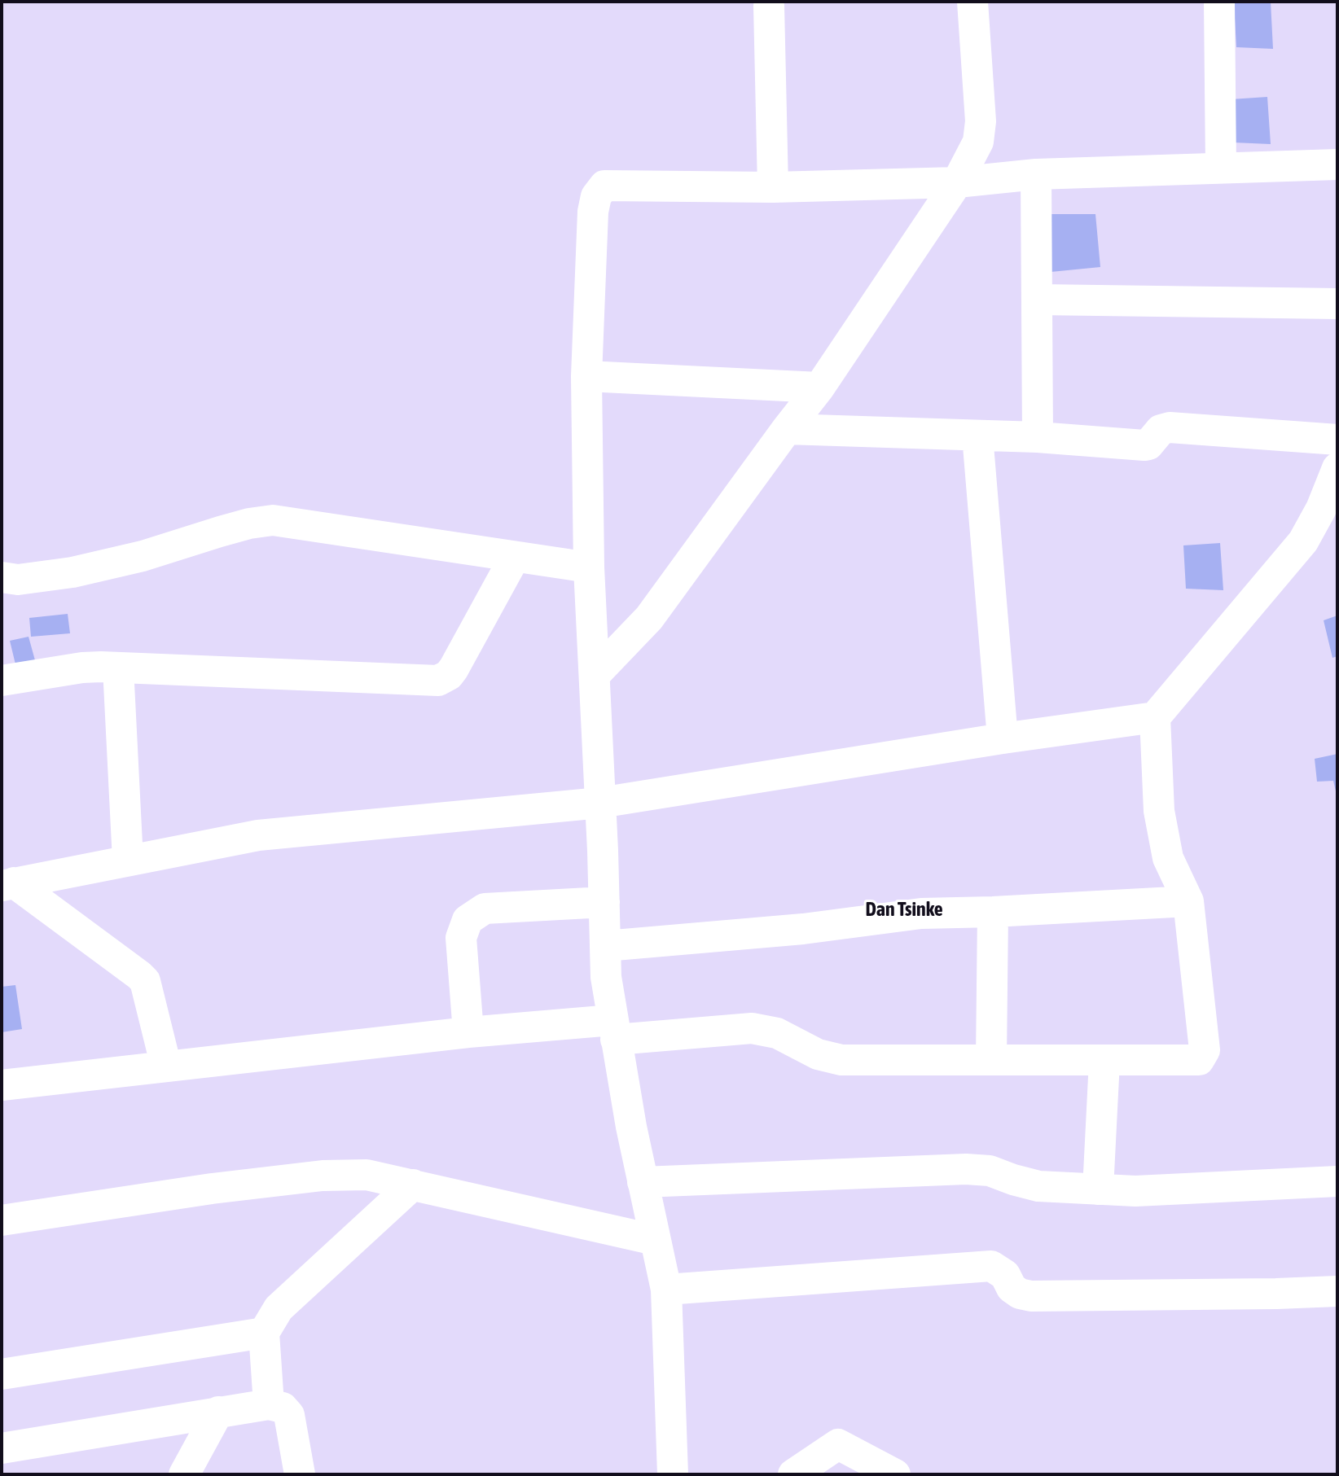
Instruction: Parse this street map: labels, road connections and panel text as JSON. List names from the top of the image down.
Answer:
{
  "districts": ["Dan Tsinke"]
}
